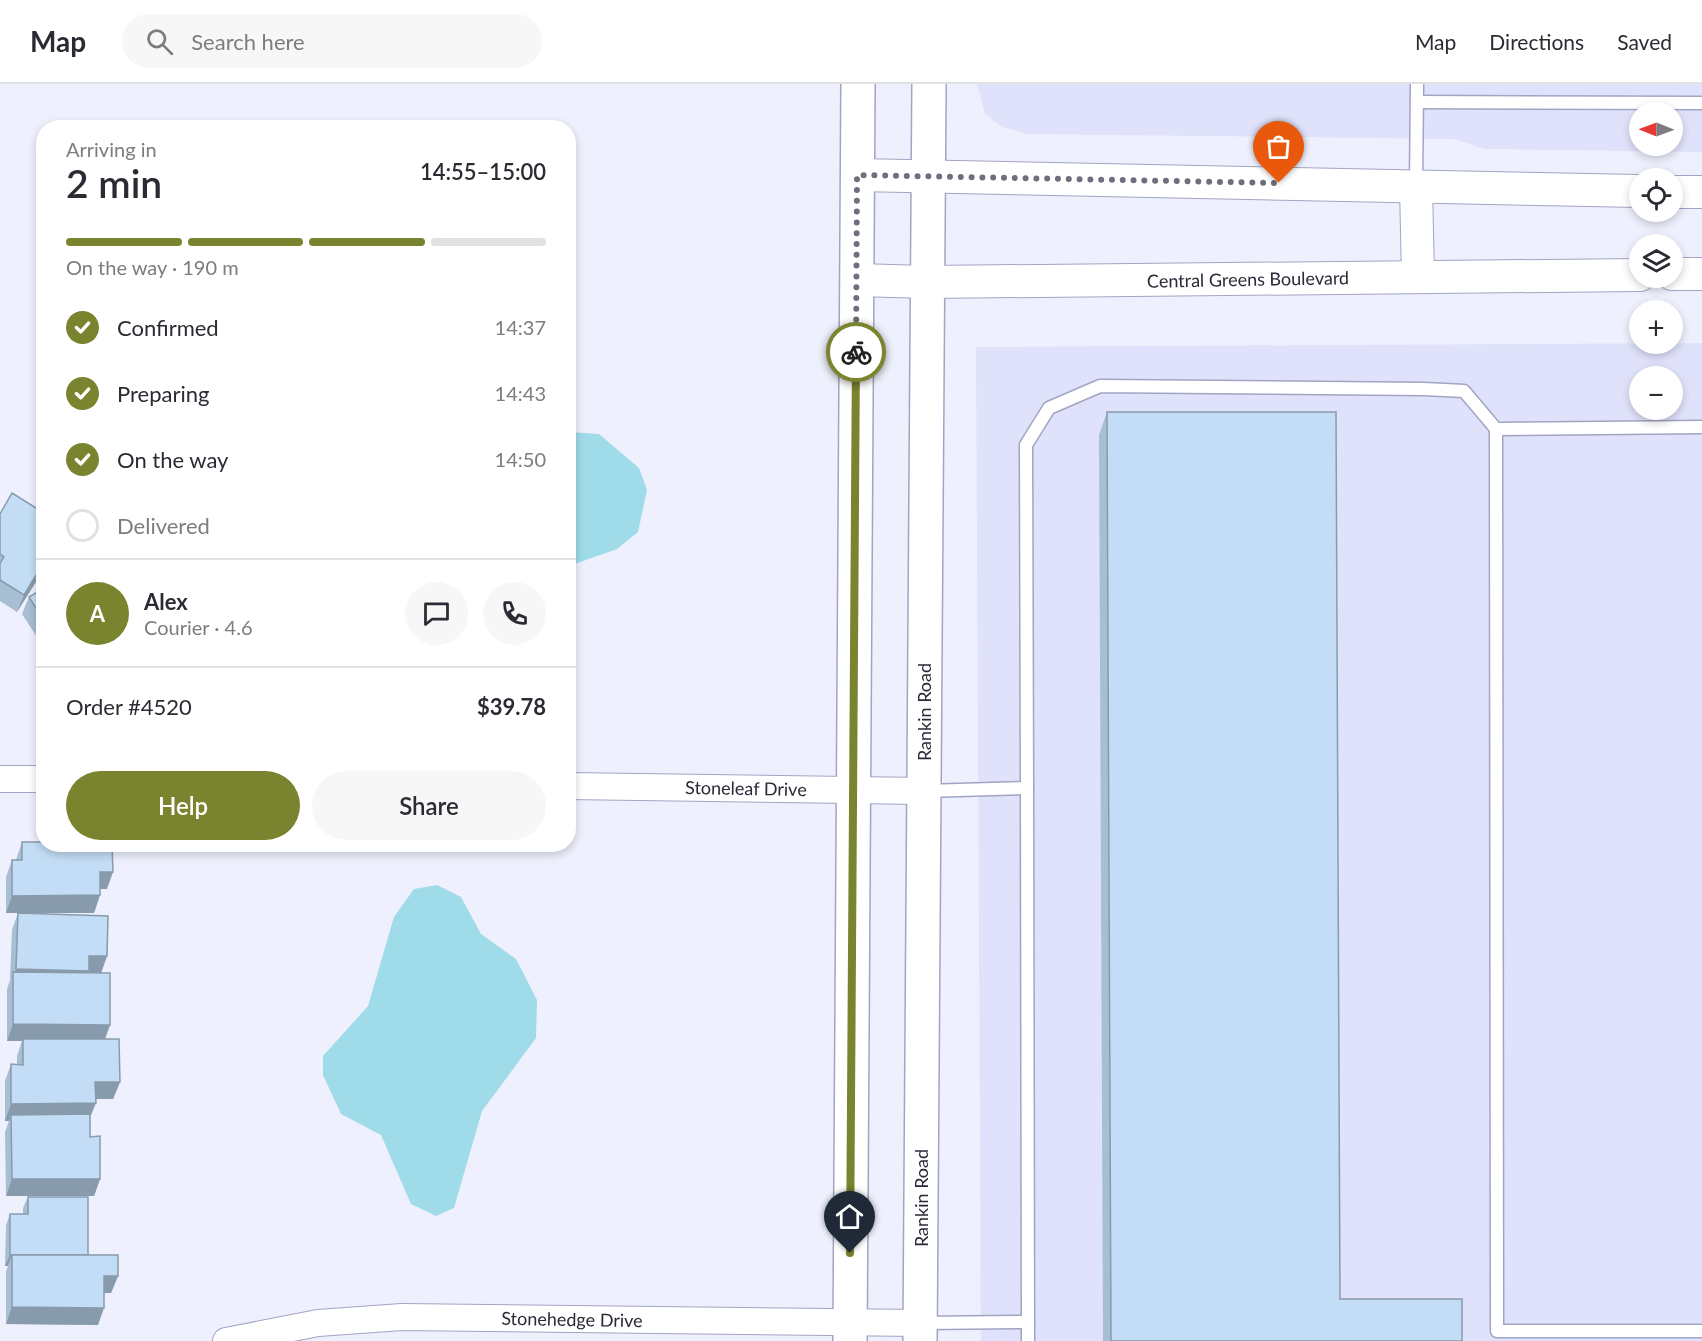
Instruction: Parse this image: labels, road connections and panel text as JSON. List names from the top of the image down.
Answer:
{
  "streets": {
    "main road": ["Rankin Road"],
    "street": ["Central Greens Boulevard", "Stoneleaf Drive", "Stonehedge Drive"]
  },
  "crossings": [
    ["Central Greens Boulevard", "Rankin Road"],
    ["Rankin Road", "Stoneleaf Drive"],
    ["Rankin Road", "Stonehedge Drive"]
  ],
  "north": "left",
  "page": {
    "header": "Map",
    "search": "Search here",
    "nav": ["Map", "Directions", "Saved"],
    "map_buttons": ["+", "−"],
    "heading": ["2 min", "Arriving in", "14:55–15:00"],
    "panel": [
      "Alex",
      "Courier · 4.6",
      "Order #4520",
      "$39.78"
    ],
    "bar": "On the way · 190 m",
    "list": [
      ["Confirmed", "14:37"],
      ["Preparing", "14:43"],
      ["On the way", "14:50"],
      "Delivered"
    ],
    "round": "A",
    "buttons": ["Help", "Share"]
  }
}
